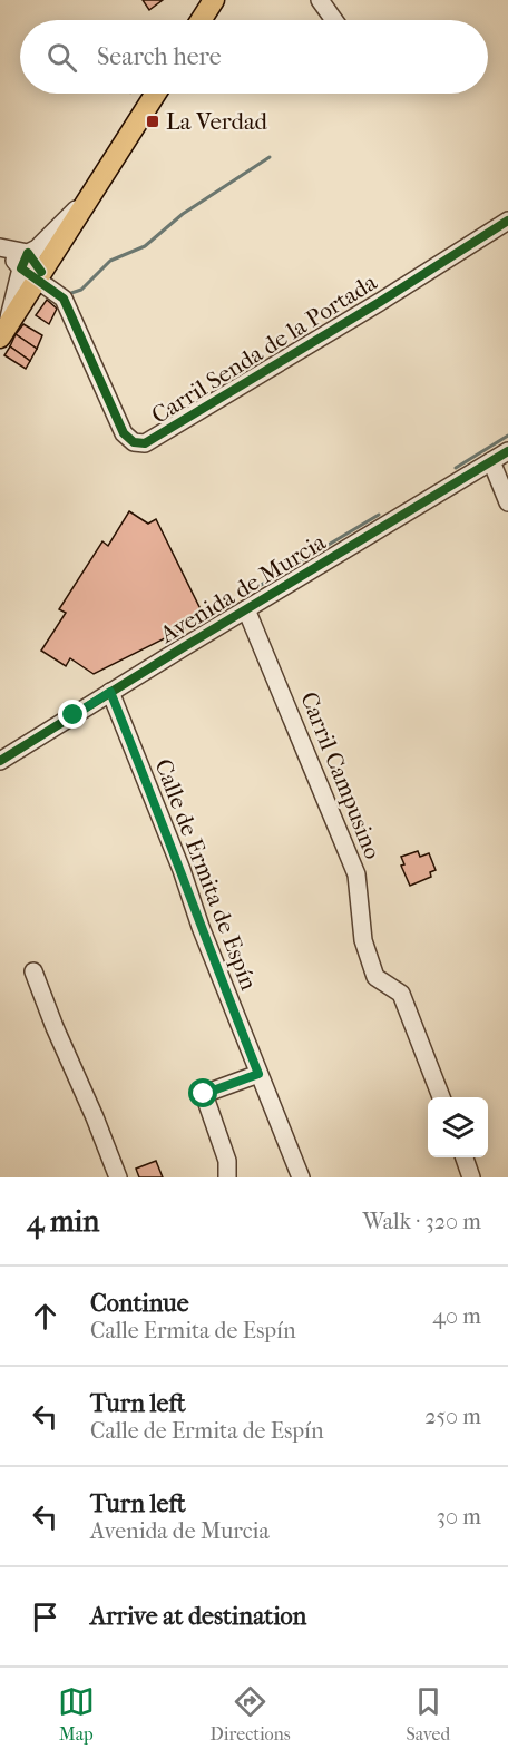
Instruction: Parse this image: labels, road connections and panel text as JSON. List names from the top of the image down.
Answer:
{
  "streets": {
    "street": [
      "Carril Senda de la Portada",
      "Avenida de Murcia",
      "Carril Campusino",
      "Calle de Ermita de Espín"
    ]
  },
  "crossings": [
    ["Avenida de Murcia", "Carril Campusino"],
    ["Avenida de Murcia", "Calle de Ermita de Espín"]
  ],
  "places": {
    "transit": ["La Verdad"]
  },
  "page": {
    "search": "Search here",
    "heading": ["4 min", "Walk · 320 m"],
    "list": [
      ["Continue", "Calle Ermita de Espín", "40 m"],
      ["Turn left", "Calle de Ermita de Espín", "250 m"],
      ["Turn left", "Avenida de Murcia", "30 m"],
      "Arrive at destination"
    ],
    "nav": ["Map", "Directions", "Saved"]
  }
}
